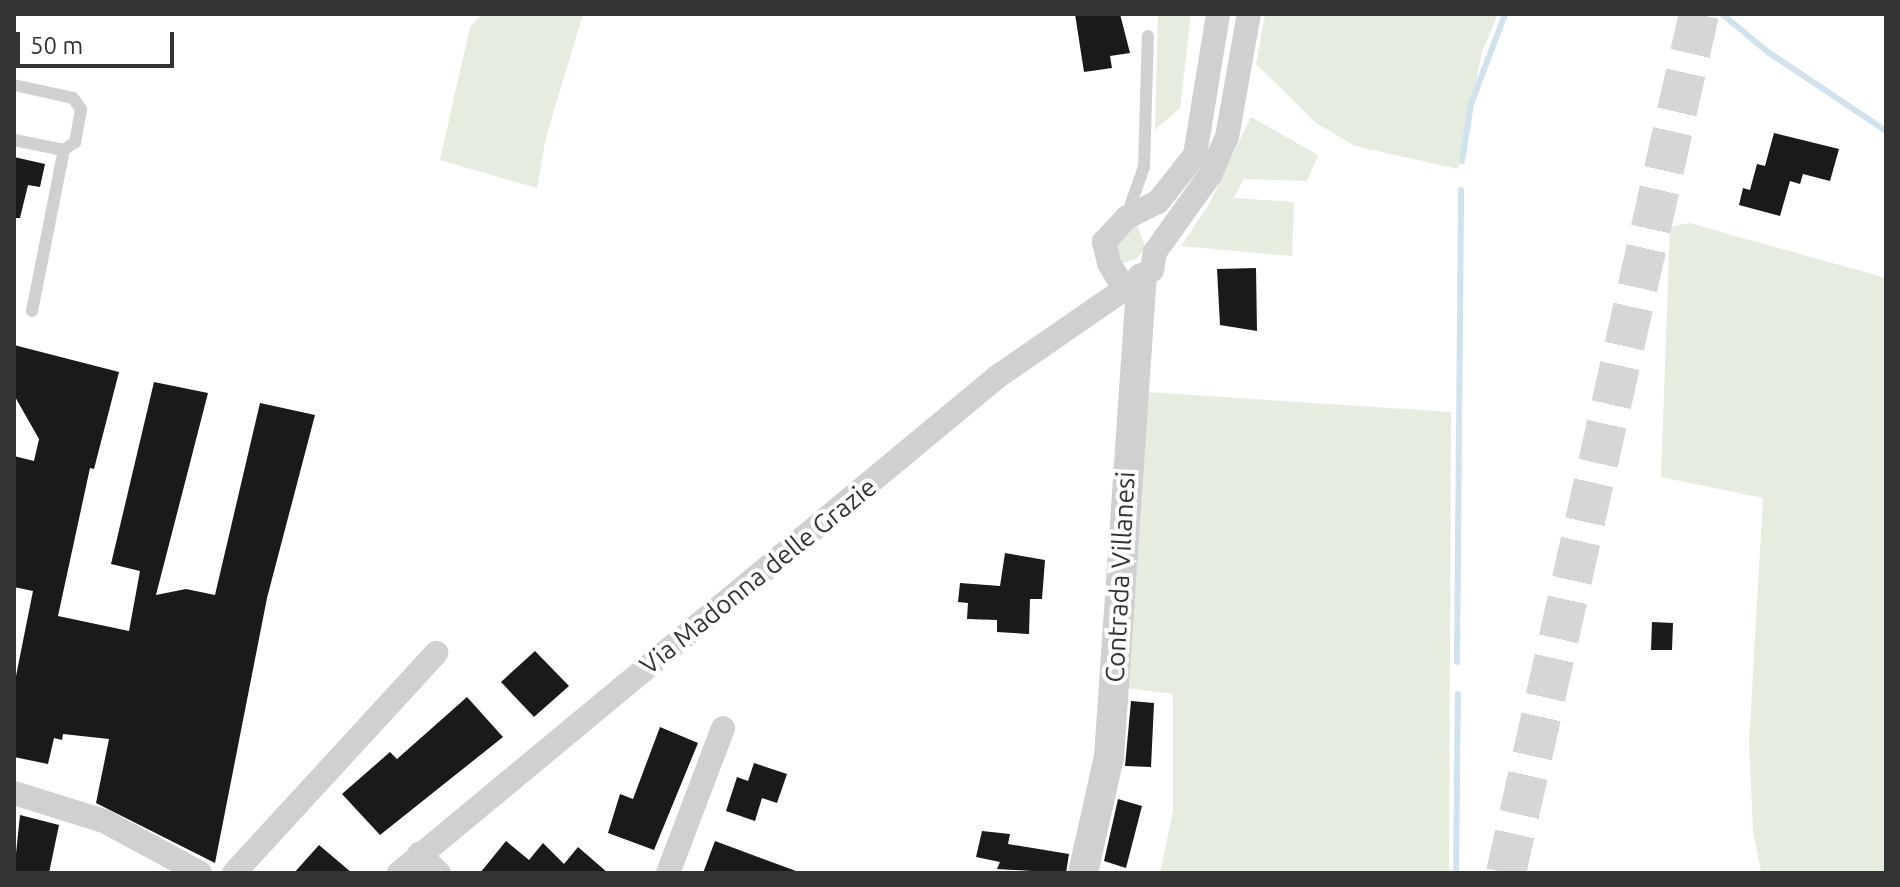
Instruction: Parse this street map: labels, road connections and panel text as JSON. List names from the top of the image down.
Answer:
{
  "streets": {
    "street": ["Via Madonna delle Grazie", "Contrada Villanesi"]
  },
  "crossings": [
    ["Via Madonna delle Grazie", "Contrada Villanesi"]
  ],
  "scale_bar": "50 m"
}
